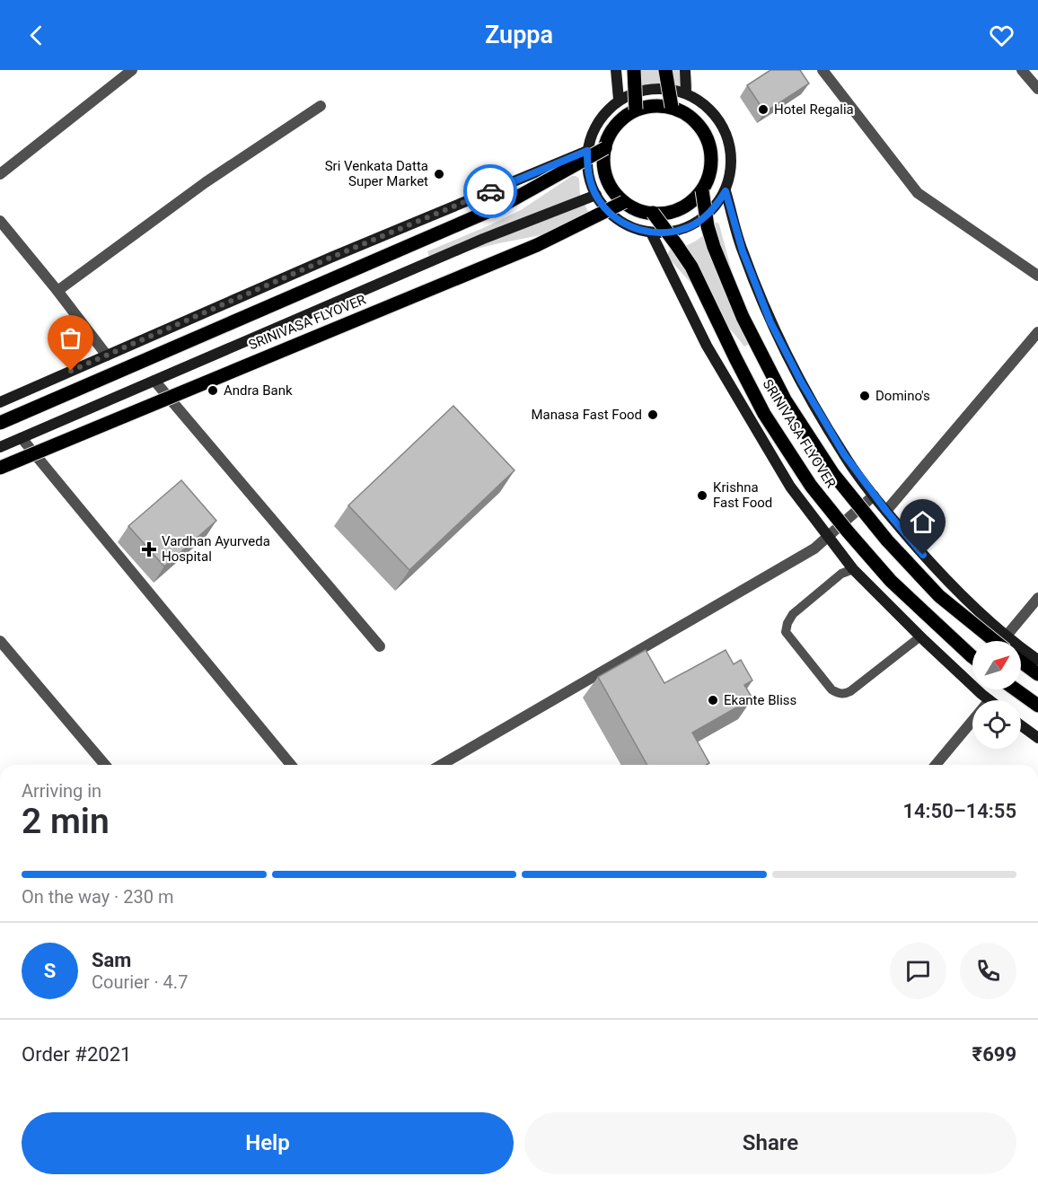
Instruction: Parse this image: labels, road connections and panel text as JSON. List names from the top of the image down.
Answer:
{
  "streets": {
    "main road": ["SRINIVASA FLYOVER"]
  },
  "places": {
    "other": [
      "Hotel Regalia",
      "Sri Venkata Datta Super Market",
      "Andra Bank",
      "Domino's",
      "Manasa Fast Food",
      "Krishna Fast Food",
      "Ekante Bliss"
    ],
    "health": ["Vardhan Ayurveda Hospital"]
  },
  "north": "top right",
  "page": {
    "header": "Zuppa",
    "heading": ["2 min", "Arriving in", "14:50–14:55"],
    "panel": [
      "Sam",
      "Courier · 4.7",
      "Order #2021",
      "₹699"
    ],
    "bar": "On the way · 230 m",
    "round": "S",
    "buttons": ["Help", "Share"]
  }
}
